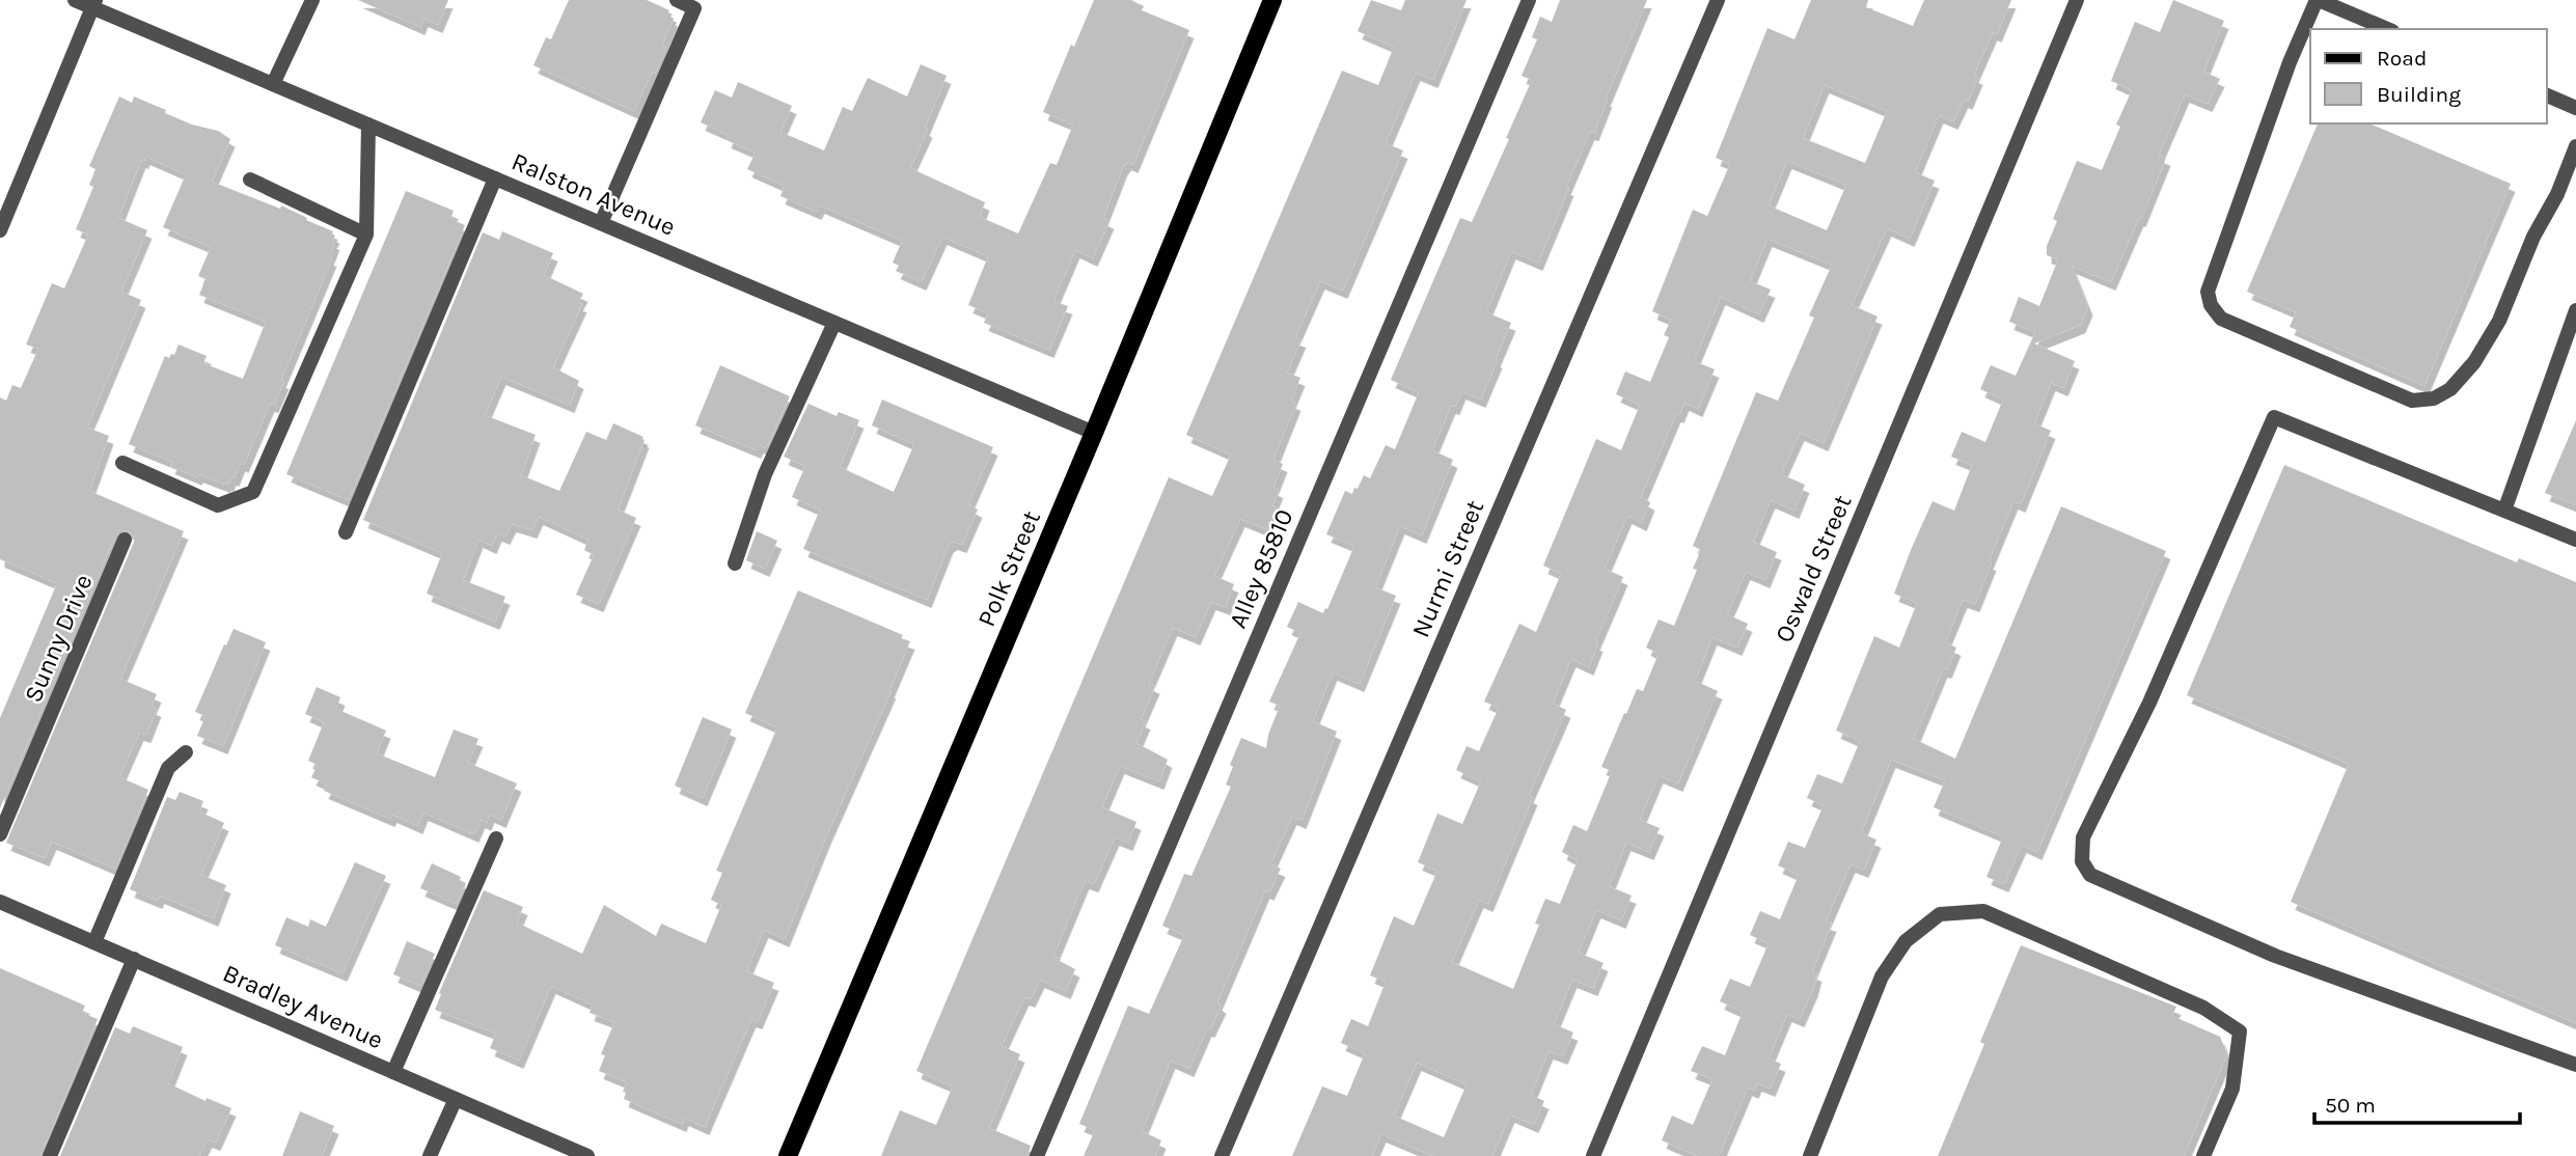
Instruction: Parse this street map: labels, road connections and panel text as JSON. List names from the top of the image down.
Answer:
{
  "streets": {
    "main road": ["Polk Street"],
    "street": [
      "Ralston Avenue",
      "Alley 85810",
      "Nurmi Street",
      "Oswald Street",
      "Sunny Drive",
      "Bradley Avenue"
    ]
  },
  "crossings": [
    ["Ralston Avenue", "Polk Street"]
  ],
  "legend": ["Road", "Building"],
  "scale_bar": "50 m"
}
